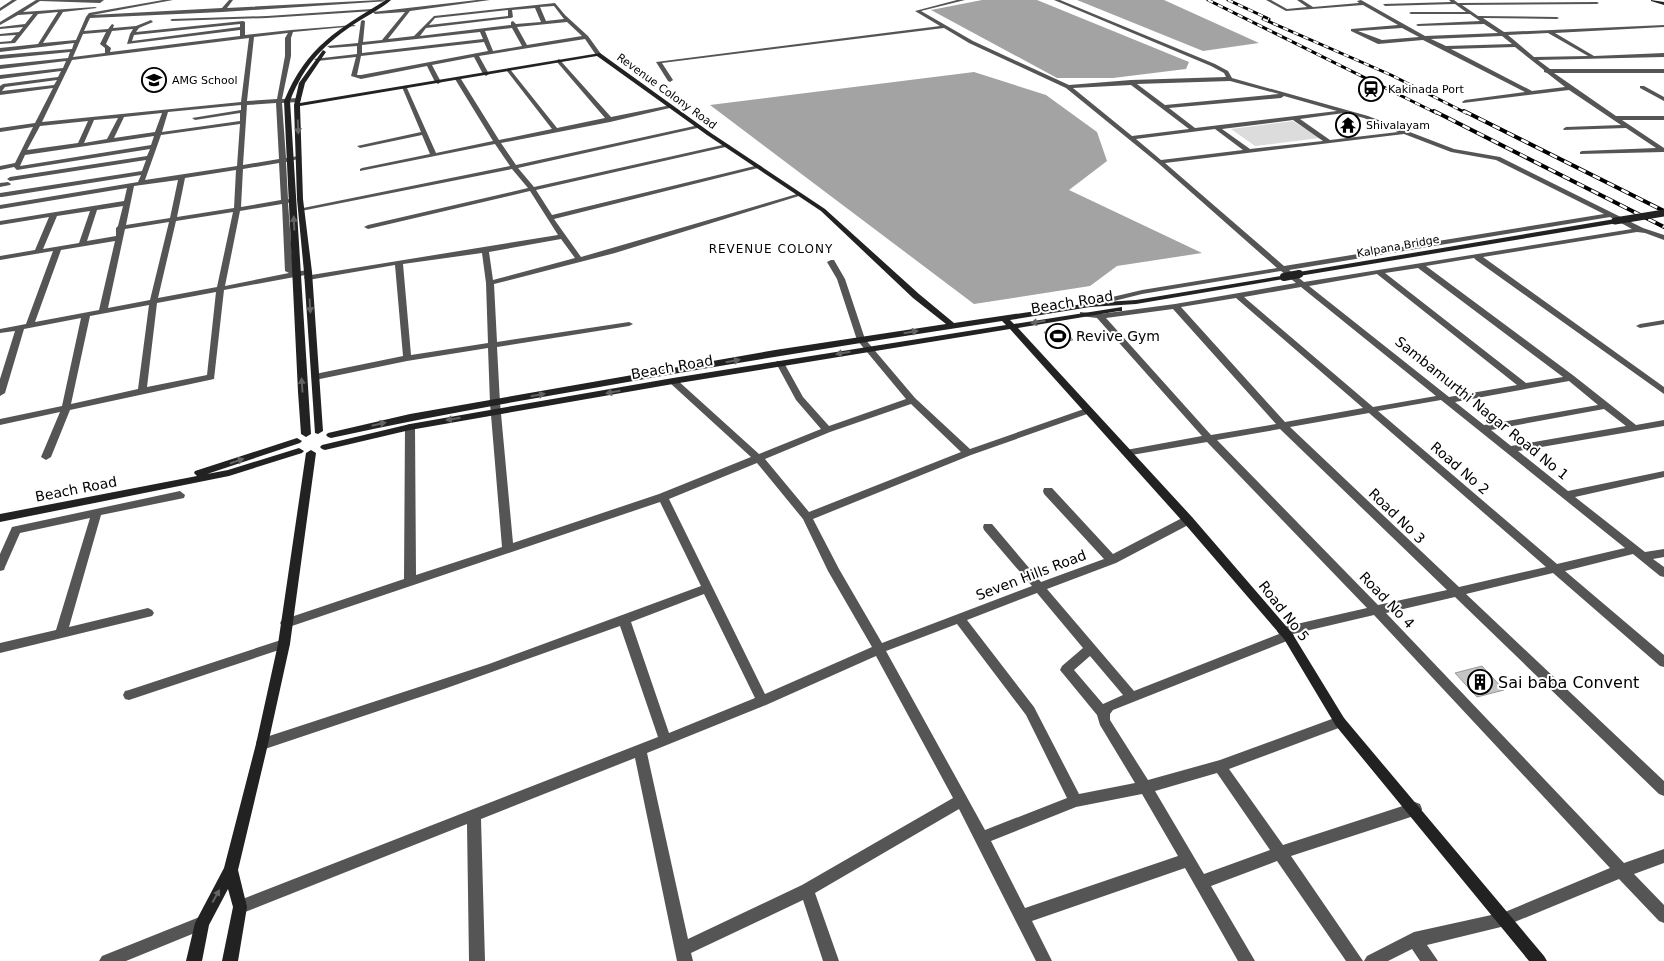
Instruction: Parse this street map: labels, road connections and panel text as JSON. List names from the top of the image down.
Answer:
{
  "streets": {
    "street": [
      "Revenue Colony Road",
      "Kalpana Bridge",
      "Beach Road",
      "Sambamurthi Nagar Road No 1",
      "Road No 2",
      "Road No 3",
      "Seven Hills Road",
      "Road No 4",
      "Road No 5"
    ]
  },
  "crossings": [
    ["Revenue Colony Road", "Beach Road"],
    ["Kalpana Bridge", "Beach Road"],
    ["Kalpana Bridge", "Sambamurthi Nagar Road No 1"],
    ["Beach Road", "Road No 5"],
    ["Seven Hills Road", "Road No 5"]
  ],
  "districts": ["REVENUE COLONY"],
  "places": {
    "school or university": ["AMG School"],
    "station": ["Kakinada Port"],
    "temple": ["Shivalayam"],
    "sports": ["Revive Gym"],
    "building": ["Sai baba Convent"]
  }
}
